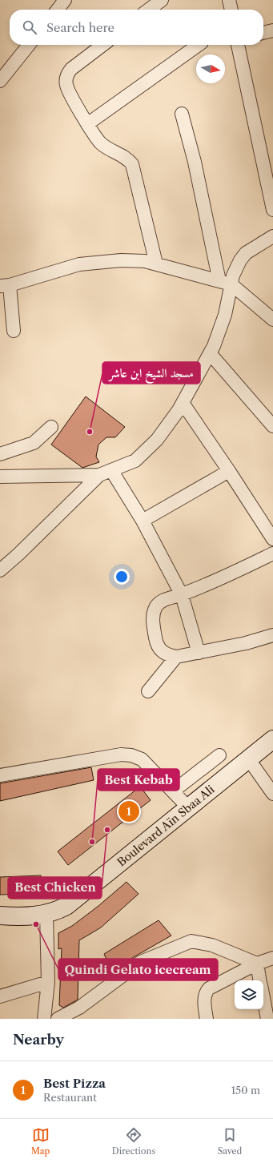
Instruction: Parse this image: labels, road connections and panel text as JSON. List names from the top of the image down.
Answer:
{
  "streets": {
    "main road": ["Boulevard Aïn Sbaa Ali"]
  },
  "places": [
    "مسجد الشيخ ابن عاشر",
    "Best Chicken",
    "Best Kebab",
    "Quindi Gelato icecream"
  ],
  "north": "right",
  "page": {
    "search": "Search here",
    "pins": "1",
    "heading": "Nearby",
    "list": [
      {
        "mark": "1",
        "name": "Best Pizza",
        "note": "Restaurant",
        "value": "150 m"
      }
    ],
    "nav": ["Map", "Directions", "Saved"]
  }
}
